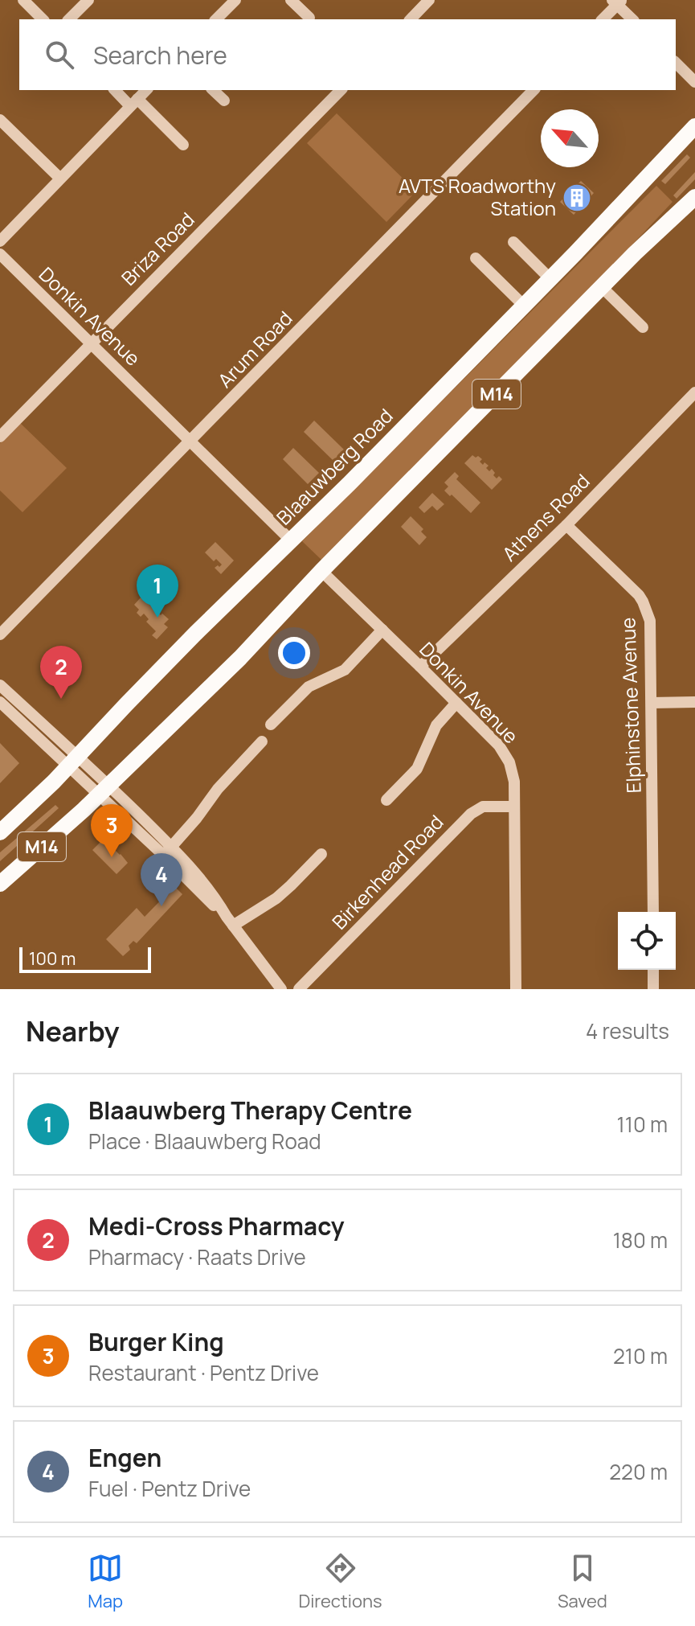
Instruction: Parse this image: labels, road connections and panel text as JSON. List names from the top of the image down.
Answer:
{
  "streets": {
    "main road": ["M14", "Blaauwberg Road"],
    "street": [
      "Briza Road",
      "Donkin Avenue",
      "Arum Road",
      "Athens Road",
      "Elphinstone Avenue",
      "Birkenhead Road"
    ]
  },
  "crossings": [
    ["Briza Road", "Donkin Avenue"],
    ["Donkin Avenue", "Arum Road"],
    ["Donkin Avenue", "M14"],
    ["Donkin Avenue", "Blaauwberg Road"],
    ["Donkin Avenue", "Athens Road"],
    ["Donkin Avenue", "Birkenhead Road"],
    ["Athens Road", "Elphinstone Avenue"]
  ],
  "places": {
    "building": ["AVTS Roadworthy Station"]
  },
  "scale_bar": "100 m",
  "north": "top left",
  "page": {
    "search": "Search here",
    "pins": [
      "1",
      "2",
      "3",
      "4"
    ],
    "scale": "100 m",
    "heading": ["Nearby", "4 results"],
    "list": [
      {
        "mark": "1",
        "name": "Blaauwberg Therapy Centre",
        "note": "Place · Blaauwberg Road",
        "value": "110 m"
      },
      {
        "mark": "2",
        "name": "Medi-Cross Pharmacy",
        "note": "Pharmacy · Raats Drive",
        "value": "180 m"
      },
      {
        "mark": "3",
        "name": "Burger King",
        "note": "Restaurant · Pentz Drive",
        "value": "210 m"
      },
      {
        "mark": "4",
        "name": "Engen",
        "note": "Fuel · Pentz Drive",
        "value": "220 m"
      }
    ],
    "nav": ["Map", "Directions", "Saved"]
  }
}
